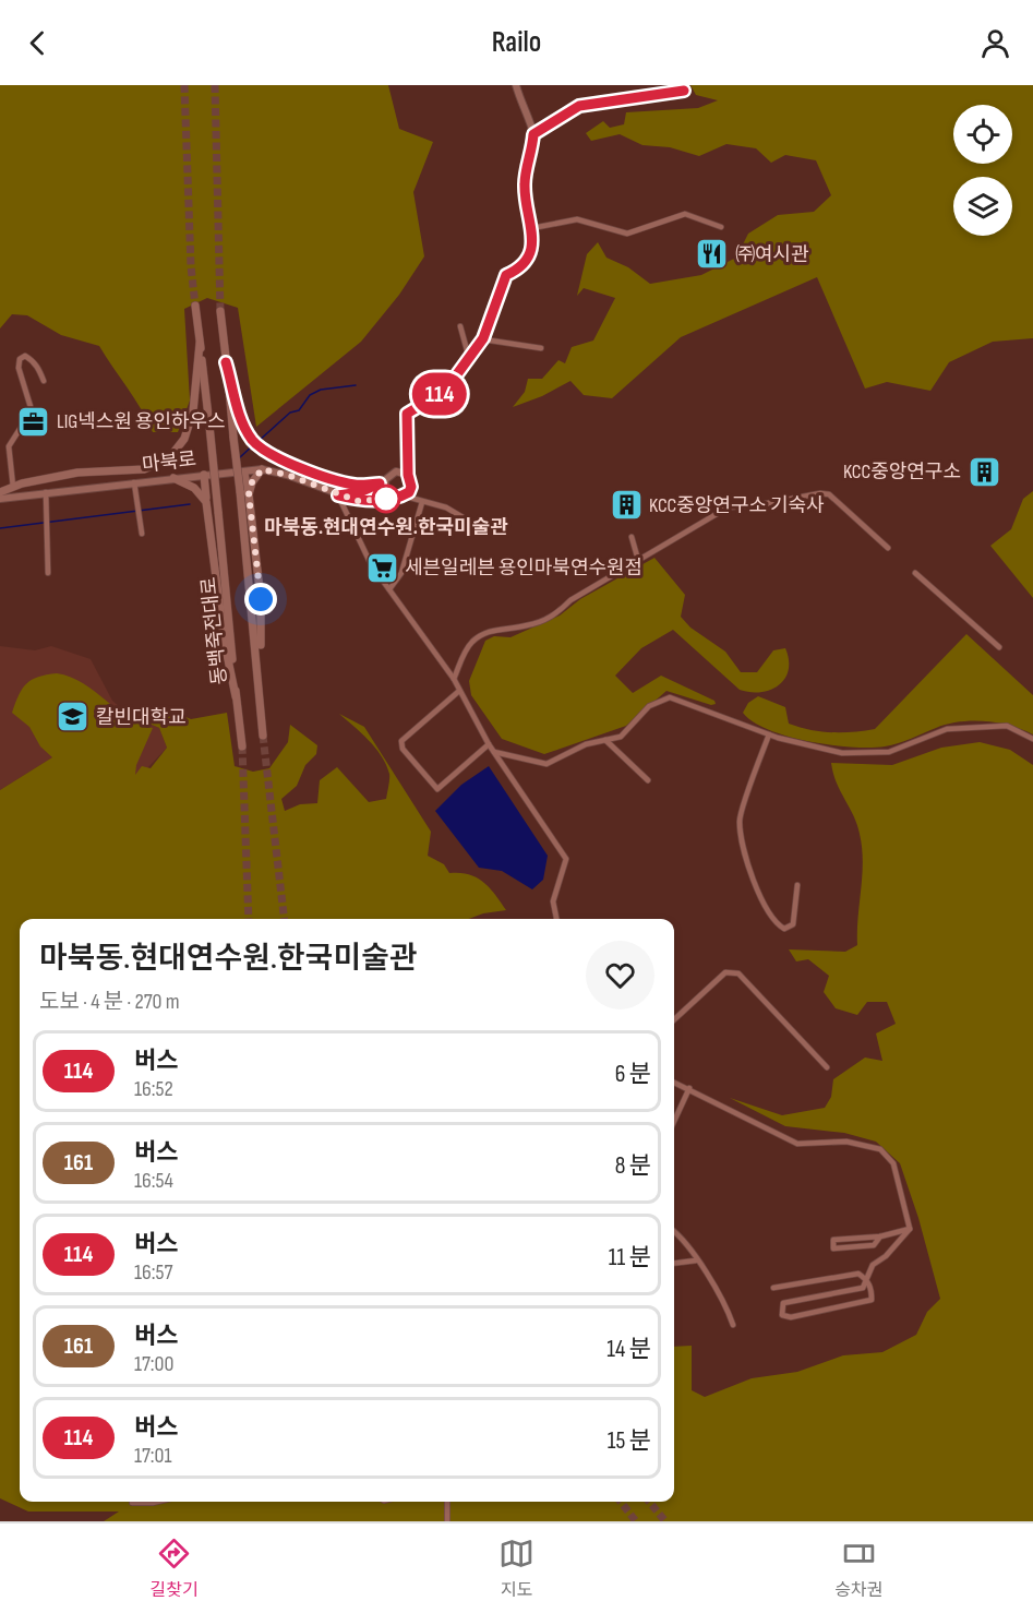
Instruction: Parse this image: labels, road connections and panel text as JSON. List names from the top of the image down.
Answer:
{
  "streets": {
    "main road": ["동백죽전대로"],
    "street": ["마북로"]
  },
  "places": {
    "restaurant": ["㈜여시관"],
    "office": ["LIG넥스원 용인하우스"],
    "building": ["KCC중앙연구소", "KCC중앙연구소 기숙사"],
    "other": ["마북동.현대연수원.한국미술관"],
    "supermarket": ["세븐일레븐 용인마북연수원점"],
    "school or university": ["칼빈대학교"]
  },
  "lines": ["bus line 114"],
  "page": {
    "header": "Railo",
    "on_map": "114",
    "heading": ["마북동.현대연수원.한국미술관", "도보 · 4 분 · 270 m"],
    "list": [
      {
        "mark": "114",
        "name": "버스",
        "note": "16:52",
        "value": "6 분"
      },
      {
        "mark": "161",
        "name": "버스",
        "note": "16:54",
        "value": "8 분"
      },
      {
        "mark": "114",
        "name": "버스",
        "note": "16:57",
        "value": "11 분"
      },
      {
        "mark": "161",
        "name": "버스",
        "note": "17:00",
        "value": "14 분"
      },
      {
        "mark": "114",
        "name": "버스",
        "note": "17:01",
        "value": "15 분"
      }
    ],
    "tabs": ["길찾기", "지도", "승차권"]
  }
}
